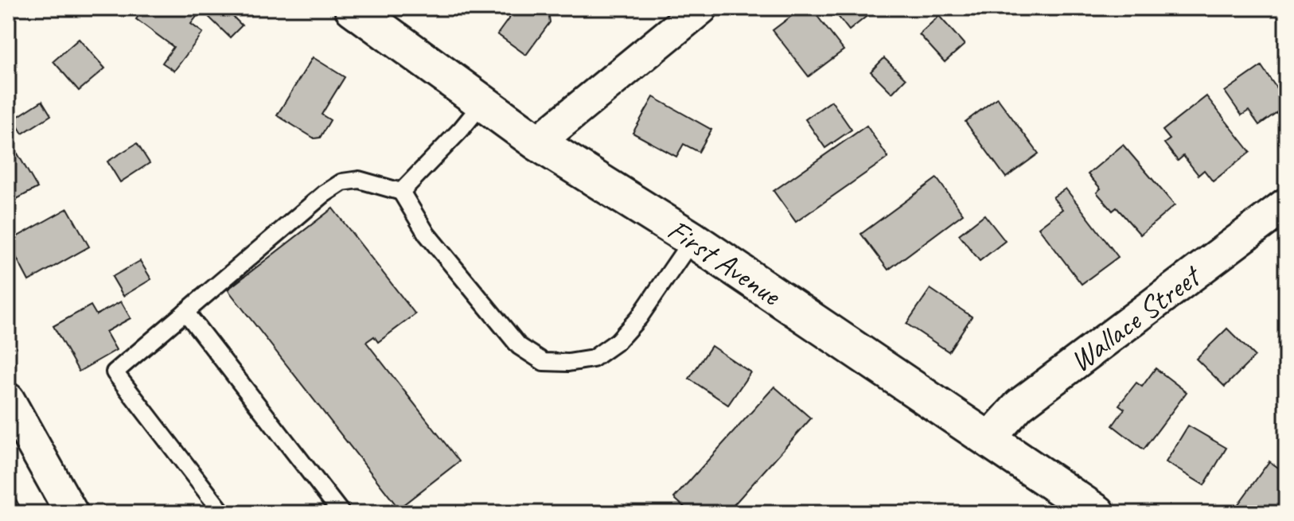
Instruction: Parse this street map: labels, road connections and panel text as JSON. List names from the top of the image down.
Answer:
{
  "streets": {
    "main road": ["First Avenue"],
    "street": ["Wallace Street"]
  },
  "crossings": [
    ["First Avenue", "Wallace Street"]
  ]
}
